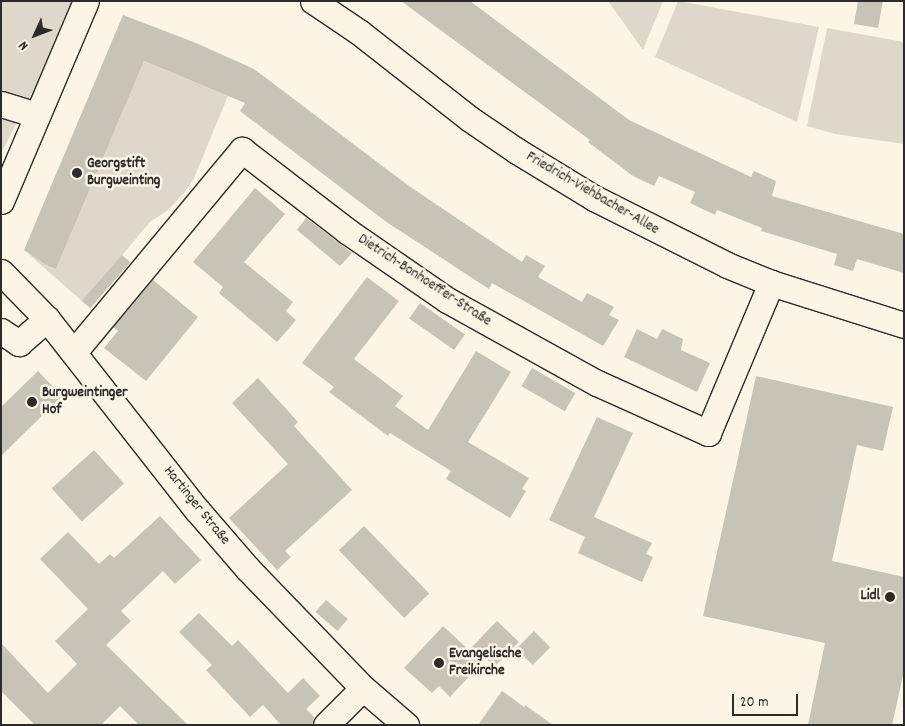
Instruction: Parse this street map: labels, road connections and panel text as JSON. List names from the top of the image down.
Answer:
{
  "streets": {
    "street": ["Friedrich-Viehbacher-Allee", "Dietrich-Bonhoeffer-Straße", "Hartinger Straße"]
  },
  "crossings": [
    ["Friedrich-Viehbacher-Allee", "Dietrich-Bonhoeffer-Straße"],
    ["Dietrich-Bonhoeffer-Straße", "Hartinger Straße"]
  ],
  "places": [
    "Georgstift Burgweinting",
    "Burgweintinger Hof",
    "Lidl",
    "Evangelische Freikirche"
  ],
  "scale_bar": "20 m",
  "north": "bottom left"
}
